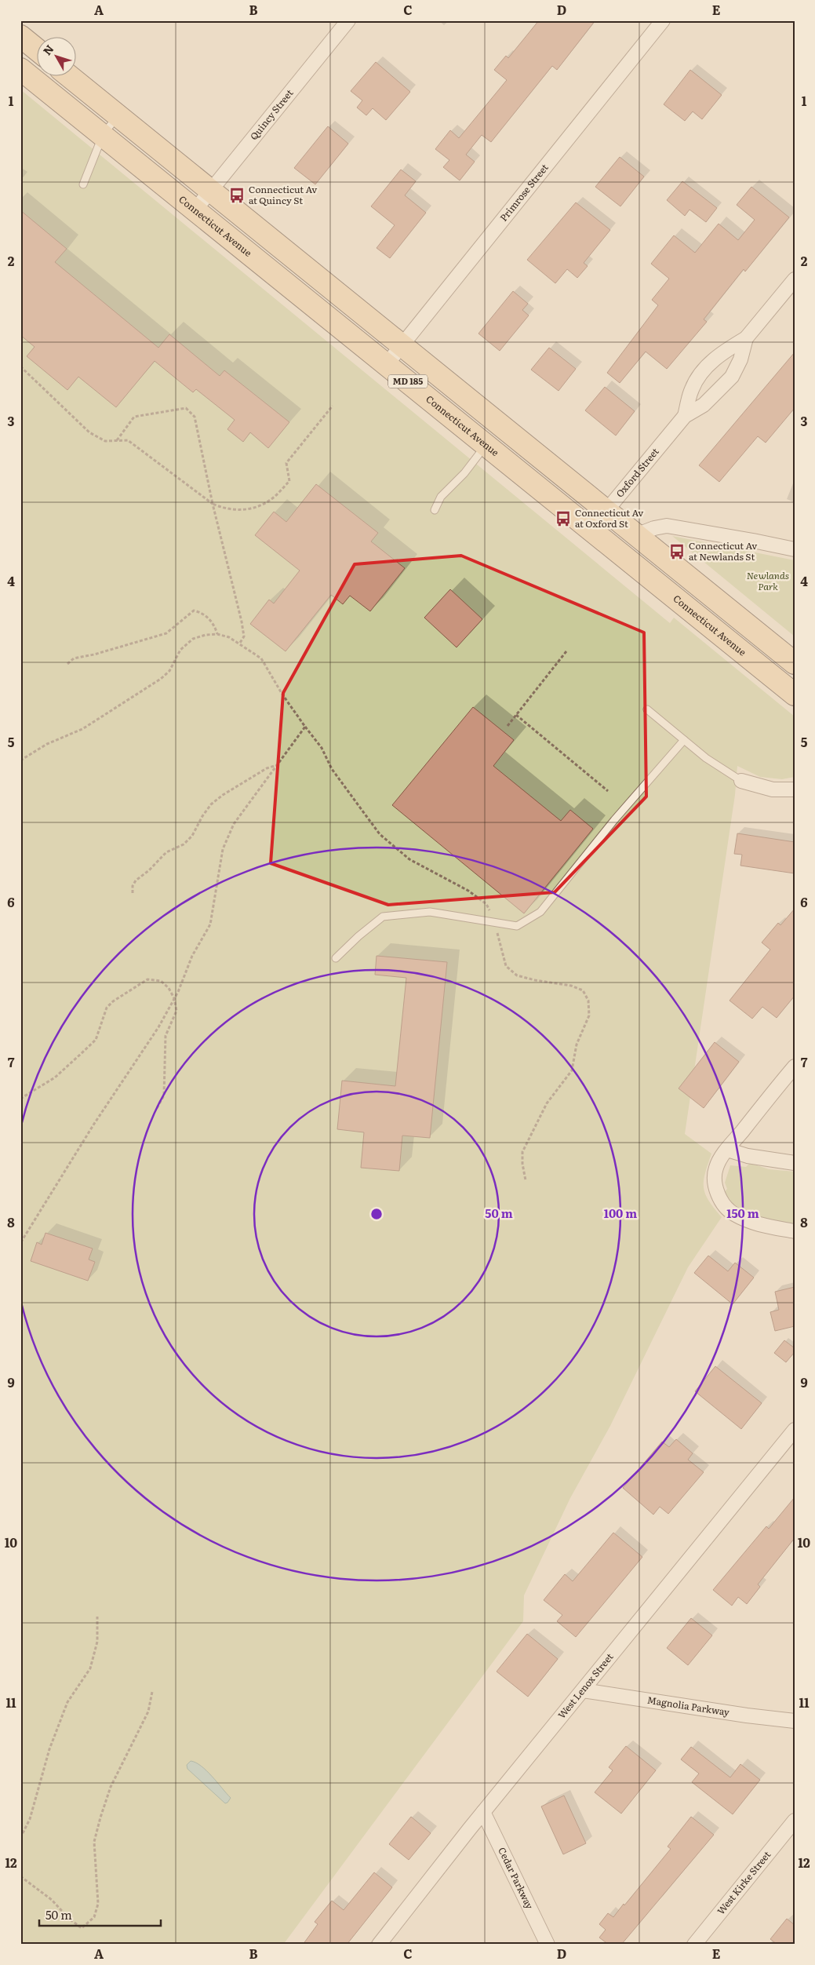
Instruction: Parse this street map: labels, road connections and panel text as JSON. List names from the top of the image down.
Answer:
{
  "streets": {
    "main road": ["Connecticut Avenue", "MD 185"],
    "street": [
      "Quincy Street",
      "Primrose Street",
      "Oxford Street",
      "West Lenox Street",
      "Magnolia Parkway",
      "Cedar Parkway",
      "West Kirke Street"
    ]
  },
  "crossings": [
    ["Quincy Street", "Connecticut Avenue"],
    ["Quincy Street", "MD 185"],
    ["Primrose Street", "Connecticut Avenue"],
    ["Primrose Street", "MD 185"],
    ["Connecticut Avenue", "Oxford Street"],
    ["MD 185", "Oxford Street"],
    ["West Lenox Street", "Magnolia Parkway"],
    ["West Lenox Street", "Cedar Parkway"]
  ],
  "parks": ["Newlands Park"],
  "places": {
    "bus stop": ["Connecticut Av at Quincy St", "Connecticut Av at Oxford St", "Connecticut Av at Newlands St"]
  },
  "scale_bar": "50 m",
  "north": "top left",
  "grid": {
    "columns": [
      "A",
      "B",
      "C",
      "D",
      "E"
    ],
    "rows": [
      "1",
      "2",
      "3",
      "4",
      "5",
      "6",
      "7",
      "8",
      "9",
      "10",
      "11",
      "12"
    ]
  },
  "rings": ["50 m", "100 m", "150 m"]
}
